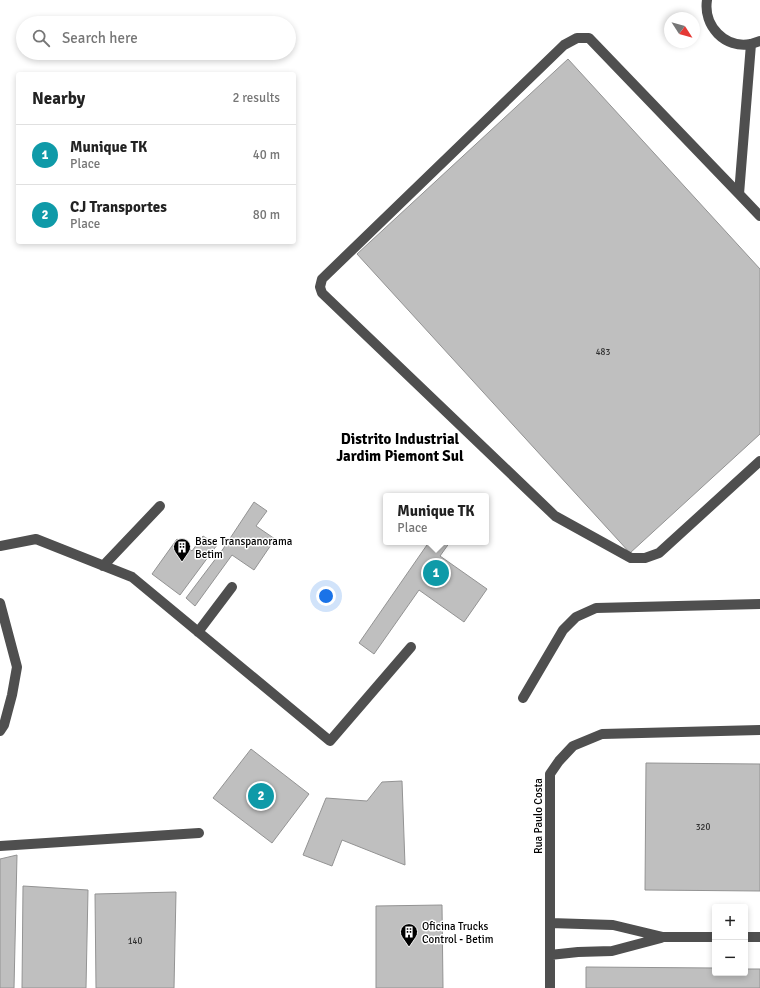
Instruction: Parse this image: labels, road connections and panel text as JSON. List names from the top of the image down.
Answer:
{
  "streets": {
    "street": ["Rua Paulo Costa"]
  },
  "districts": ["Distrito Industrial Jardim Piemont Sul"],
  "places": {
    "building": ["Base Transpanorama Betim", "Oficina Trucks Control - Betim"]
  },
  "house_numbers": ["483", "320", "140"],
  "north": "bottom right",
  "page": {
    "search": "Search here",
    "heading": ["Nearby", "2 results"],
    "list": [
      {
        "mark": "1",
        "name": "Munique TK",
        "note": "Place",
        "value": "40 m"
      },
      {
        "mark": "2",
        "name": "CJ Transportes",
        "note": "Place",
        "value": "80 m"
      }
    ],
    "popup": ["Munique TK", "Place"],
    "pins": ["1", "2"],
    "map_buttons": ["+", "−"]
  }
}
